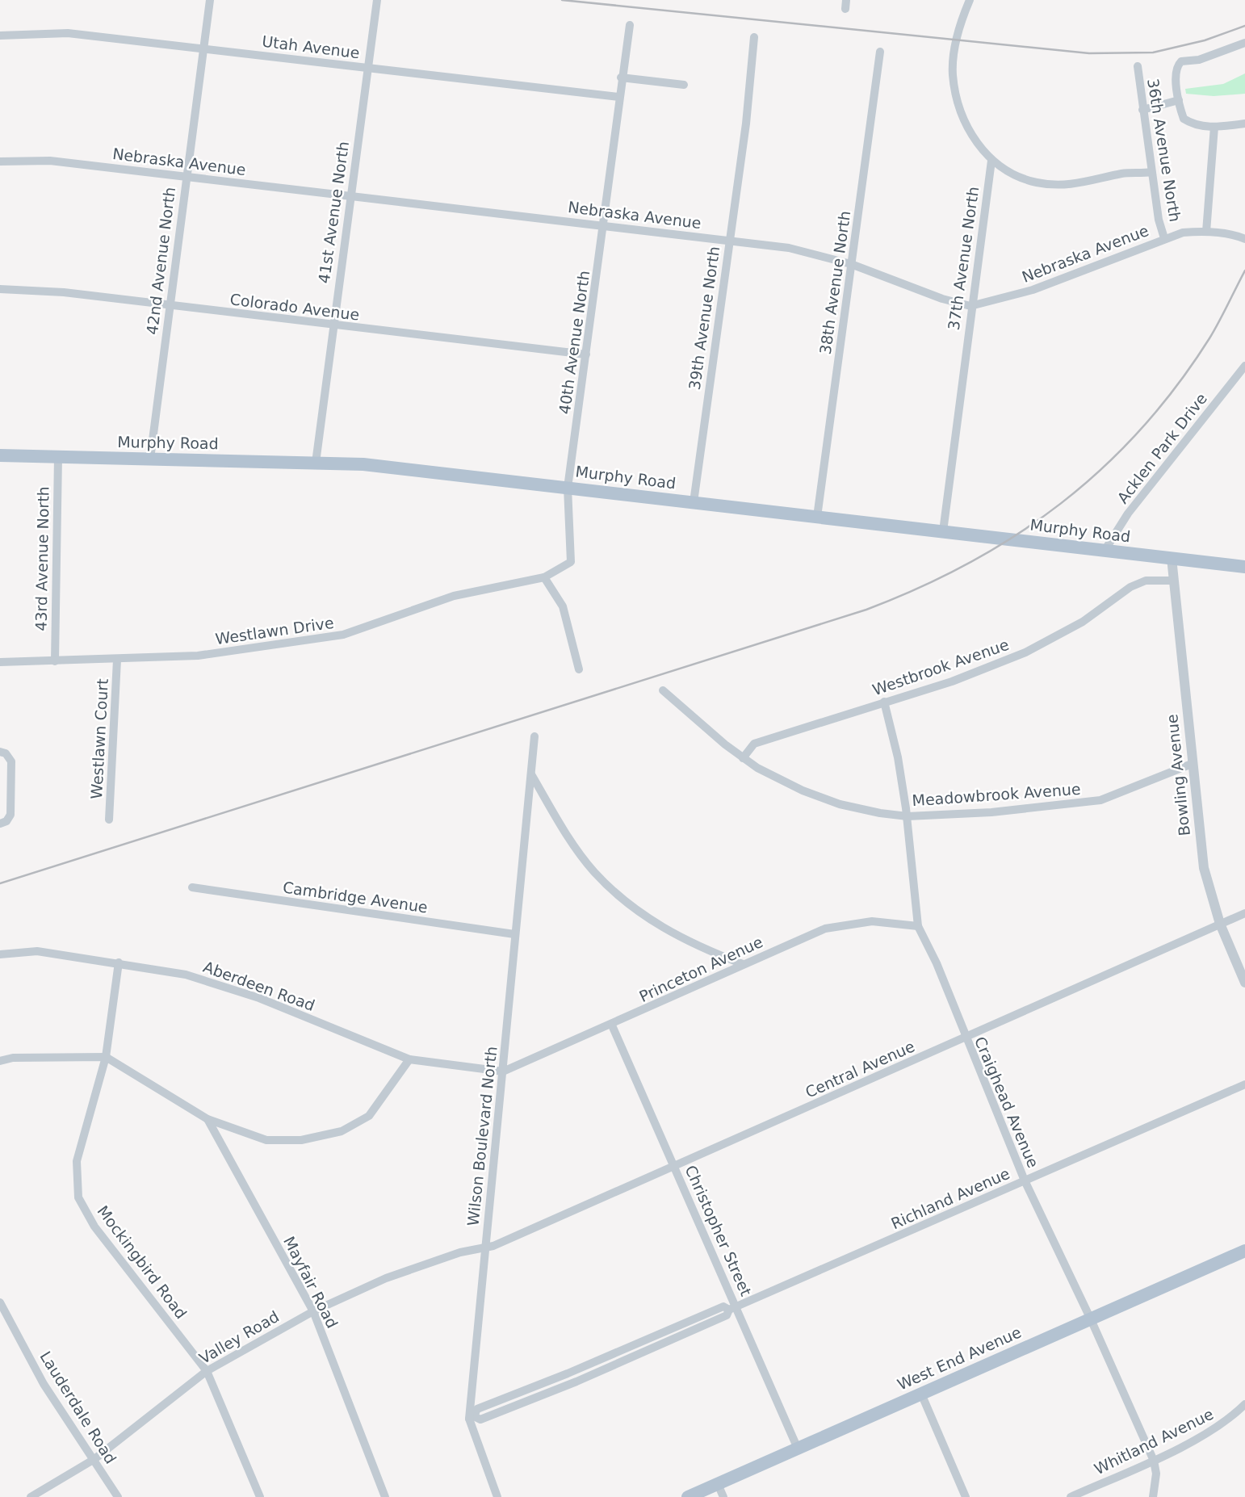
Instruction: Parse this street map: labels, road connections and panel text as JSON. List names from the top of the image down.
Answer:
{
  "streets": {
    "main road": ["Murphy Road", "West End Avenue"],
    "street": [
      "Utah Avenue",
      "36th Avenue North",
      "Nebraska Avenue",
      "41st Avenue North",
      "37th Avenue North",
      "42nd Avenue North",
      "38th Avenue North",
      "Colorado Avenue",
      "39th Avenue North",
      "40th Avenue North",
      "Acklen Park Drive",
      "43rd Avenue North",
      "Westlawn Drive",
      "Westbrook Avenue",
      "Westlawn Court",
      "Bowling Avenue",
      "Meadowbrook Avenue",
      "Cambridge Avenue",
      "Princeton Avenue",
      "Aberdeen Road",
      "Central Avenue",
      "Craighead Avenue",
      "Wilson Boulevard North",
      "Richland Avenue",
      "Christopher Street",
      "Mockingbird Road",
      "Mayfair Road",
      "Valley Road",
      "Lauderdale Road",
      "Whitland Avenue"
    ]
  },
  "crossings": [
    ["Utah Avenue", "41st Avenue North"],
    ["Utah Avenue", "42nd Avenue North"],
    ["Utah Avenue", "40th Avenue North"],
    ["36th Avenue North", "Nebraska Avenue"],
    ["Nebraska Avenue", "41st Avenue North"],
    ["Nebraska Avenue", "37th Avenue North"],
    ["Nebraska Avenue", "42nd Avenue North"],
    ["Nebraska Avenue", "38th Avenue North"],
    ["Nebraska Avenue", "39th Avenue North"],
    ["Nebraska Avenue", "40th Avenue North"],
    ["41st Avenue North", "Colorado Avenue"],
    ["41st Avenue North", "Murphy Road"],
    ["37th Avenue North", "Murphy Road"],
    ["42nd Avenue North", "Colorado Avenue"],
    ["42nd Avenue North", "Murphy Road"],
    ["38th Avenue North", "Murphy Road"],
    ["Colorado Avenue", "40th Avenue North"],
    ["39th Avenue North", "Murphy Road"],
    ["40th Avenue North", "Murphy Road"],
    ["40th Avenue North", "Westlawn Drive"],
    ["Murphy Road", "Acklen Park Drive"],
    ["Murphy Road", "43rd Avenue North"],
    ["Murphy Road", "Bowling Avenue"],
    ["43rd Avenue North", "Westlawn Drive"],
    ["Westlawn Drive", "Westlawn Court"],
    ["Westbrook Avenue", "Bowling Avenue"],
    ["Westbrook Avenue", "Meadowbrook Avenue"],
    ["Westbrook Avenue", "Craighead Avenue"],
    ["Bowling Avenue", "Meadowbrook Avenue"],
    ["Bowling Avenue", "Central Avenue"],
    ["Meadowbrook Avenue", "Craighead Avenue"],
    ["Cambridge Avenue", "Wilson Boulevard North"],
    ["Princeton Avenue", "Aberdeen Road"],
    ["Princeton Avenue", "Craighead Avenue"],
    ["Princeton Avenue", "Wilson Boulevard North"],
    ["Princeton Avenue", "Christopher Street"],
    ["Aberdeen Road", "Wilson Boulevard North"],
    ["Aberdeen Road", "Mockingbird Road"],
    ["Central Avenue", "Craighead Avenue"],
    ["Central Avenue", "Wilson Boulevard North"],
    ["Central Avenue", "Christopher Street"],
    ["Central Avenue", "Valley Road"],
    ["Craighead Avenue", "Richland Avenue"],
    ["Craighead Avenue", "West End Avenue"],
    ["Craighead Avenue", "Whitland Avenue"],
    ["Wilson Boulevard North", "Richland Avenue"],
    ["Wilson Boulevard North", "Valley Road"],
    ["Richland Avenue", "Christopher Street"],
    ["Christopher Street", "West End Avenue"],
    ["Mockingbird Road", "Valley Road"],
    ["Mayfair Road", "Valley Road"],
    ["Valley Road", "Lauderdale Road"]
  ]
}
